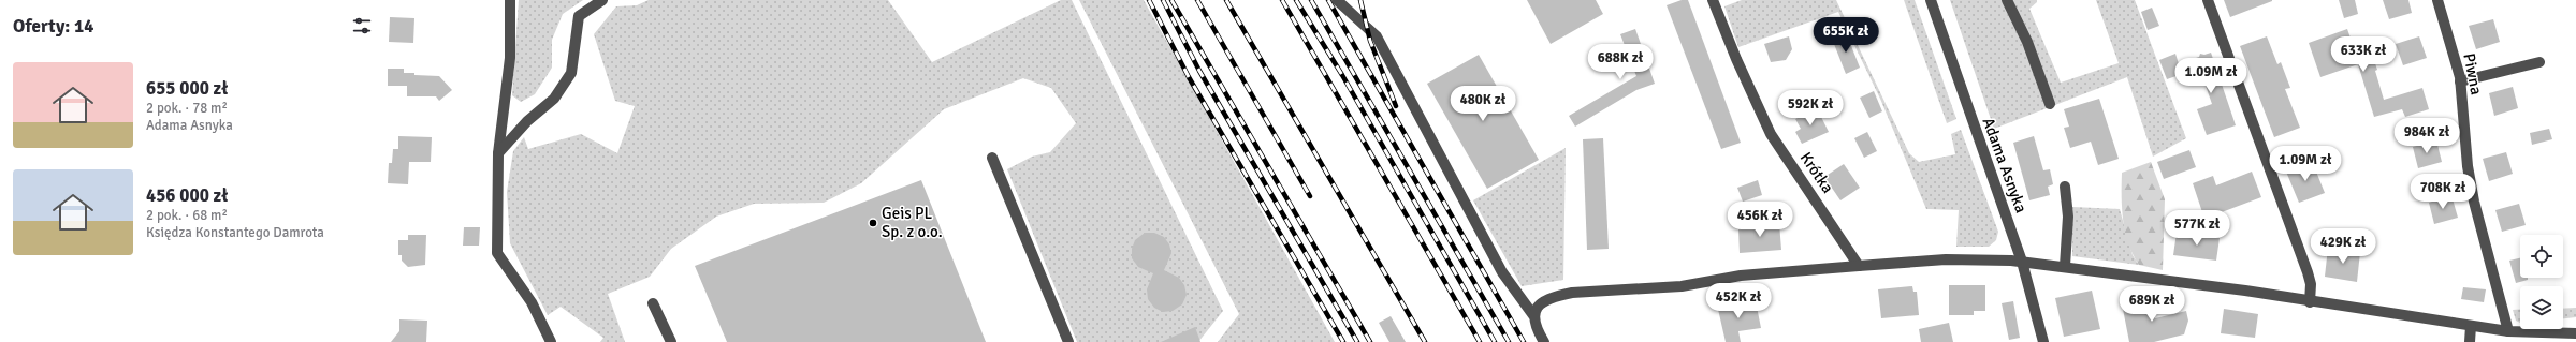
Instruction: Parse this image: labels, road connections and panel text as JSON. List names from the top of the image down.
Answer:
{
  "streets": {
    "street": ["Piwna", "Adama Asnyka", "Krótka"]
  },
  "places": ["Geis PL Sp. z o.o."],
  "page": {
    "heading": "Oferty: 14",
    "price": [
      "655K zł",
      "633K zł",
      "688K zł",
      "1.09M zł",
      "480K zł",
      "592K zł",
      "984K zł",
      "1.09M zł",
      "708K zł",
      "456K zł",
      "577K zł",
      "429K zł",
      "452K zł",
      "689K zł"
    ],
    "list": [
      {
        "name": "655 000 zł",
        "note": "2 pok. · 78 m² · Adama Asnyka"
      },
      {
        "name": "456 000 zł",
        "note": "2 pok. · 68 m² · Księdza Konstantego Damrota"
      }
    ]
  }
}
